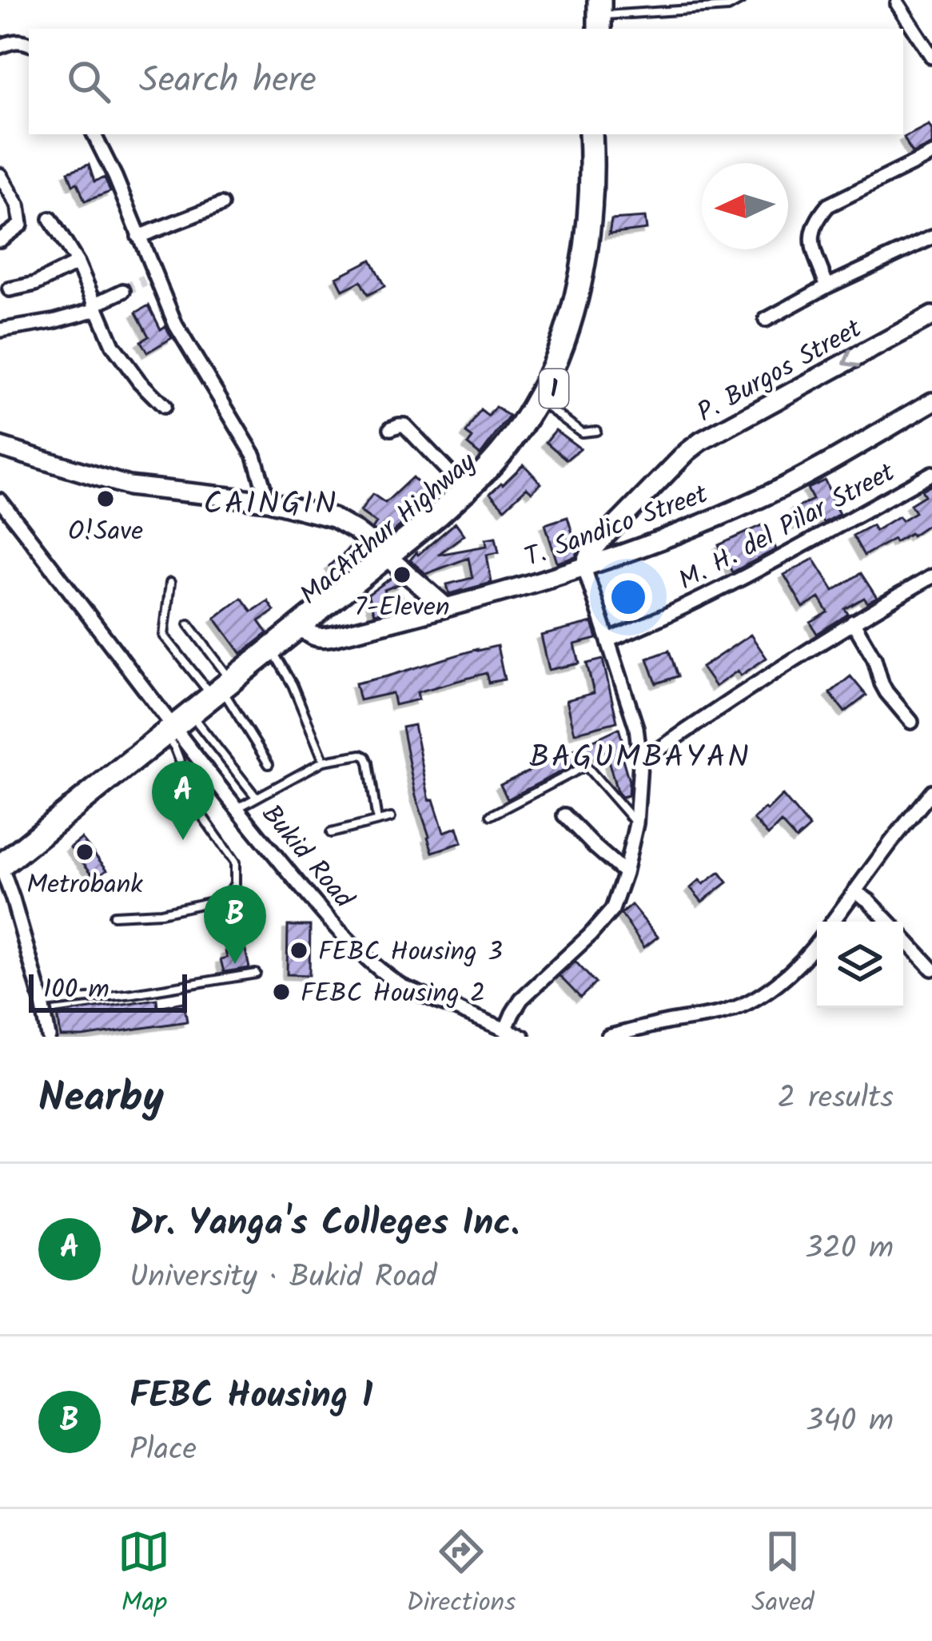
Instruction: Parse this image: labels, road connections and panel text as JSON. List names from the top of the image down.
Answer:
{
  "streets": {
    "highway": ["1", "MacArthur Highway"],
    "main road": ["P. Burgos Street", "T. Sandico Street"],
    "street": ["M. H. del Pilar Street", "Bukid Road"]
  },
  "crossings": [
    ["P. Burgos Street", "T. Sandico Street"],
    ["T. Sandico Street", "MacArthur Highway"],
    ["MacArthur Highway", "Bukid Road"]
  ],
  "one_way": ["P. Burgos Street"],
  "districts": ["CAINGIN", "BAGUMBAYAN"],
  "places": [
    "O!Save",
    "7-Eleven",
    "Metrobank",
    "FEBC Housing 3",
    "FEBC Housing 2"
  ],
  "scale_bar": "100 m",
  "north": "left",
  "page": {
    "search": "Search here",
    "pins": ["A", "B"],
    "scale": "100 m",
    "heading": ["Nearby", "2 results"],
    "list": [
      {
        "mark": "A",
        "name": "Dr. Yanga's Colleges Inc.",
        "note": "University · Bukid Road",
        "value": "320 m"
      },
      {
        "mark": "B",
        "name": "FEBC Housing 1",
        "note": "Place",
        "value": "340 m"
      }
    ],
    "nav": ["Map", "Directions", "Saved"]
  }
}
